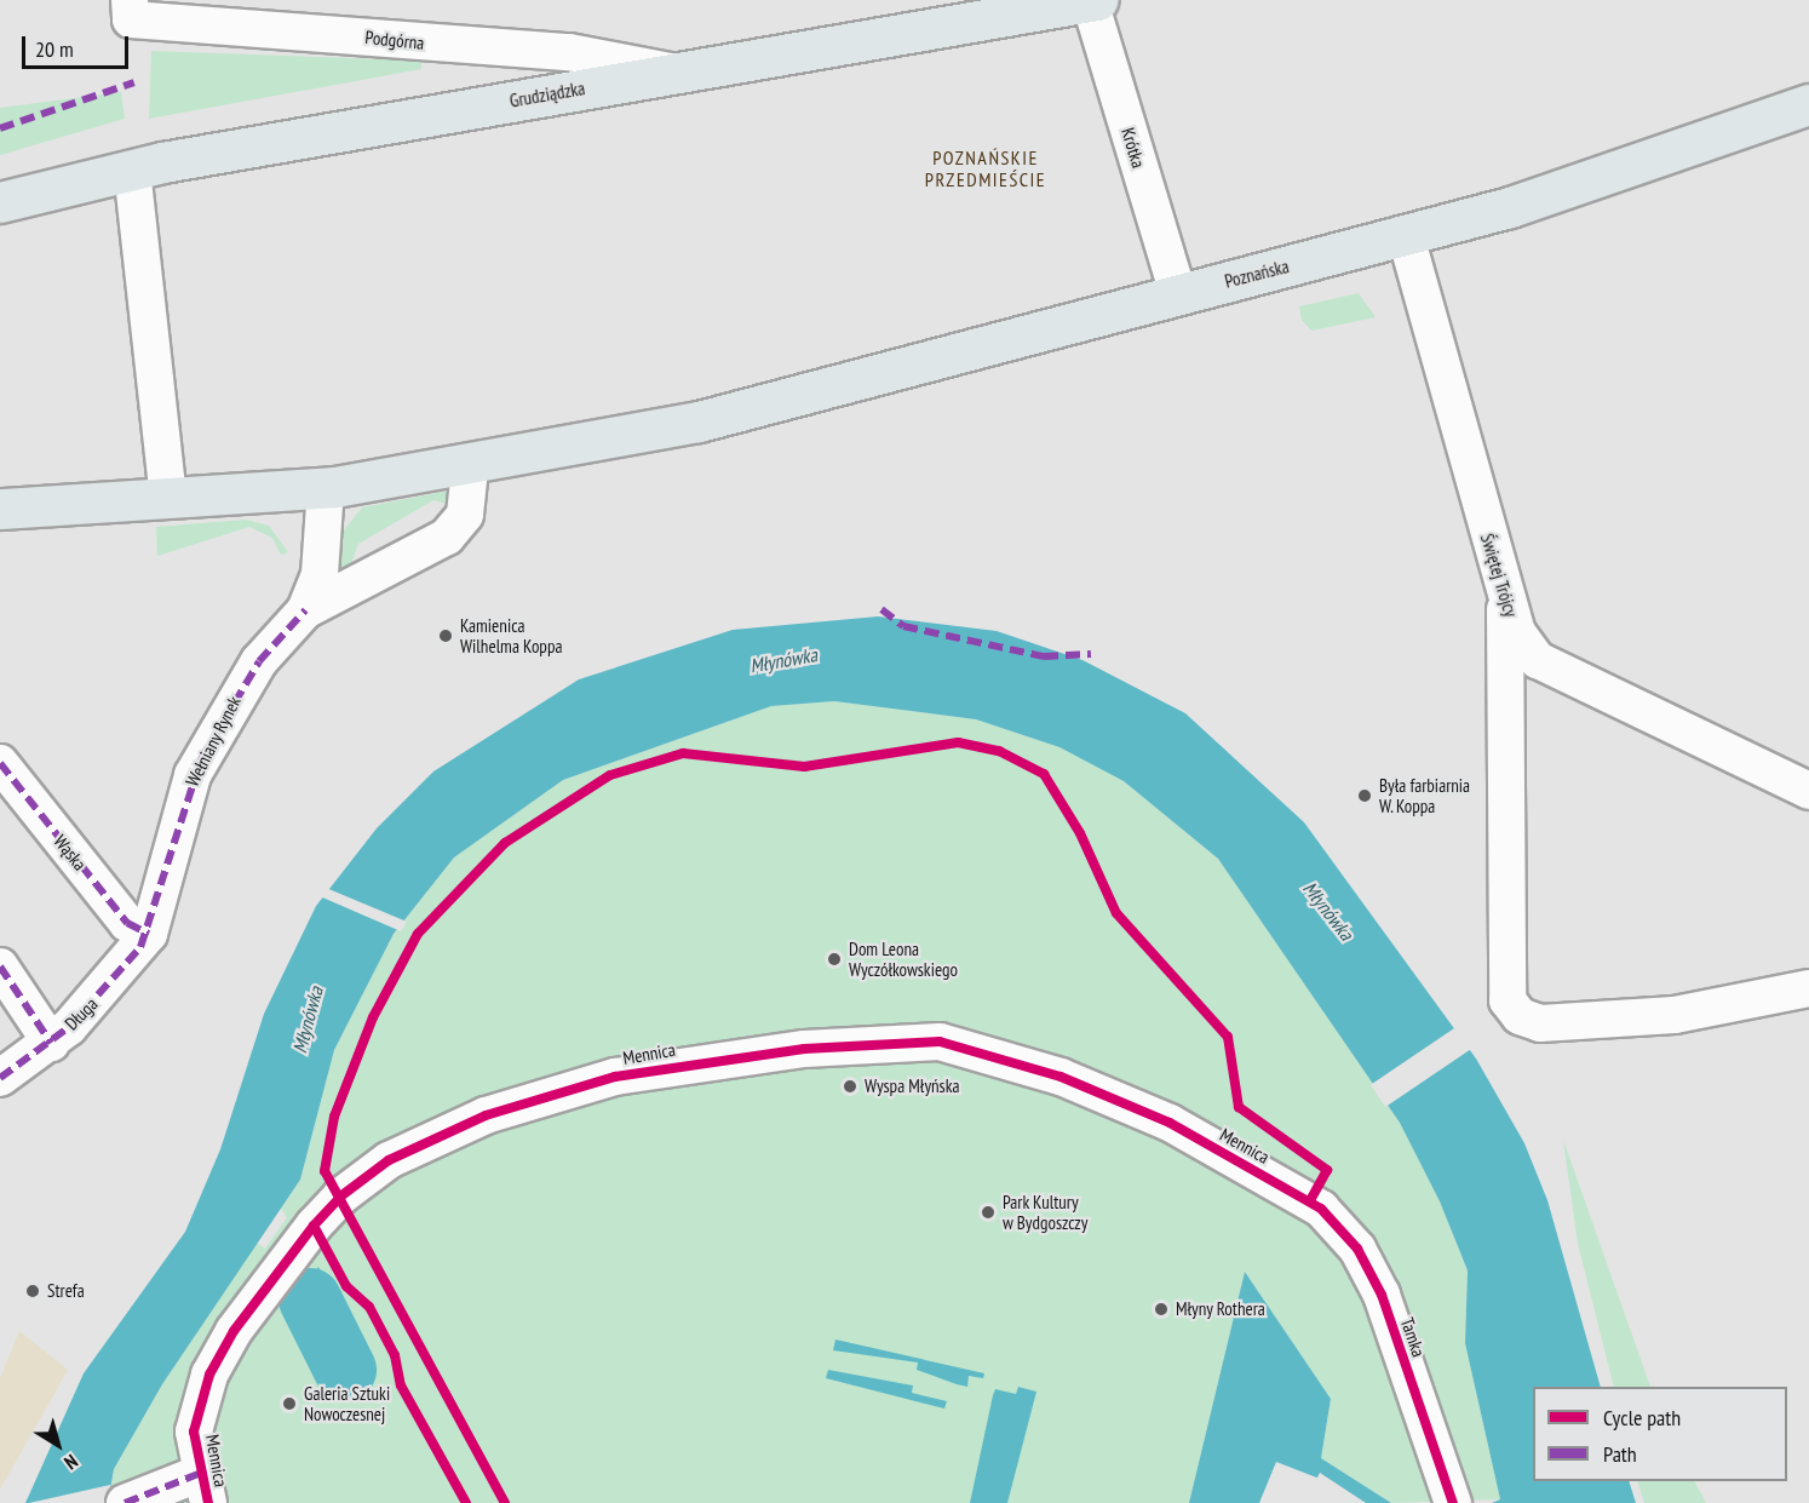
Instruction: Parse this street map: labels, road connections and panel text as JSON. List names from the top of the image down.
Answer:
{
  "streets": {
    "main road": ["Grudziądzka", "Poznańska"],
    "street": [
      "Podgórna",
      "Krótka",
      "Świętej Trójcy",
      "Wełniany Rynek",
      "Wąska",
      "Długa",
      "Mennica",
      "Tamka"
    ]
  },
  "crossings": [
    ["Podgórna", "Grudziądzka"],
    ["Grudziądzka", "Krótka"],
    ["Krótka", "Poznańska"],
    ["Poznańska", "Świętej Trójcy"],
    ["Poznańska", "Wełniany Rynek"],
    ["Wełniany Rynek", "Wąska"],
    ["Wełniany Rynek", "Długa"],
    ["Wąska", "Długa"],
    ["Mennica", "Tamka"]
  ],
  "districts": ["POZNAŃSKIE PRZEDMIEŚCIE"],
  "water": ["Młynówka"],
  "places": [
    "Kamienica Wilhelma Koppa",
    "Była farbiarnia W. Koppa",
    "Dom Leona Wyczółkowskiego",
    "Wyspa Młyńska",
    "Park Kultury w Bydgoszczy",
    "Strefa",
    "Młyny Rothera",
    "Galeria Sztuki Nowoczesnej"
  ],
  "legend": ["Cycle path", "Path"],
  "scale_bar": "20 m",
  "north": "bottom right"
}
